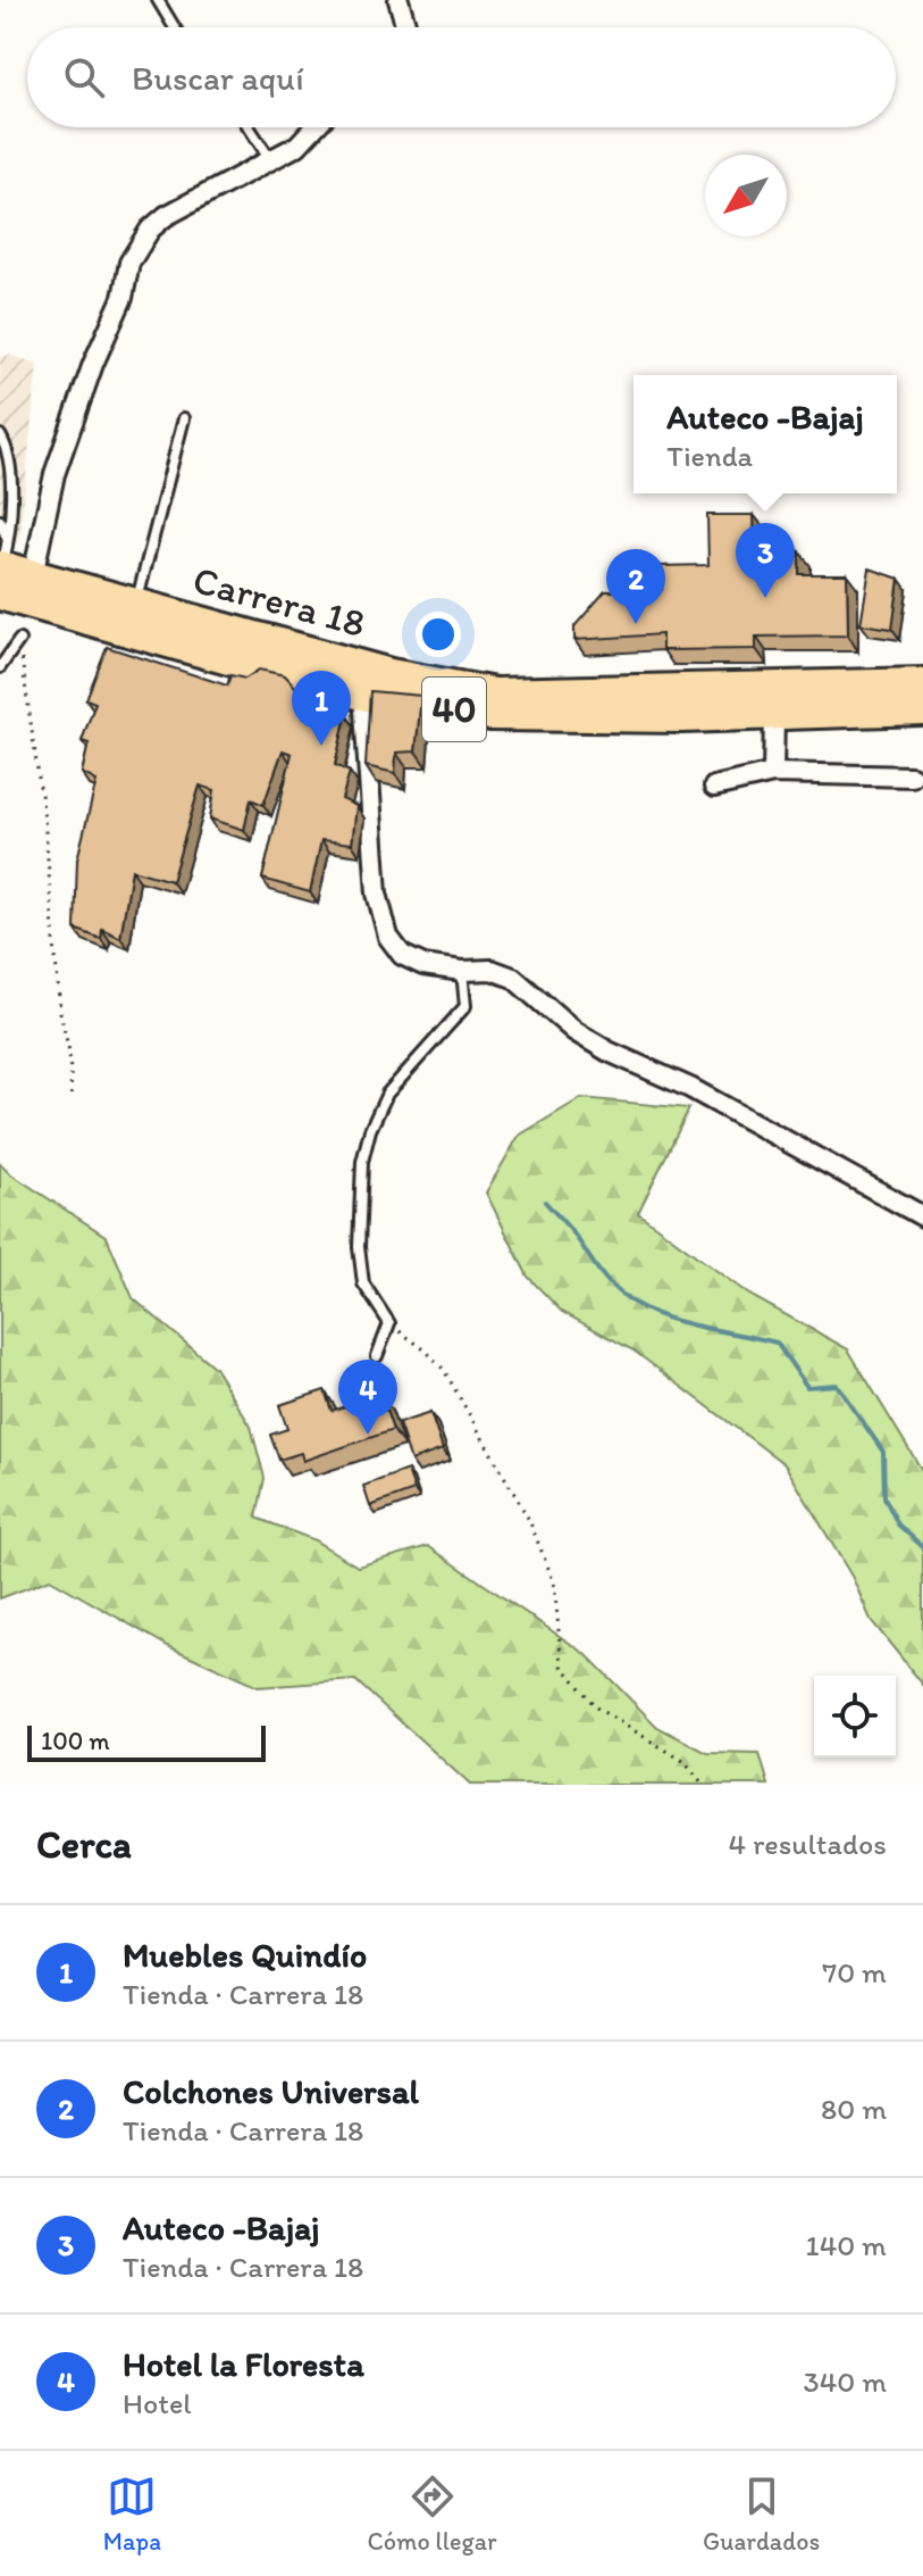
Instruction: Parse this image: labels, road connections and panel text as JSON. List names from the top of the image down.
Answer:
{
  "streets": {
    "main road": ["Carrera 18", "40"]
  },
  "scale_bar": "100 m",
  "north": "bottom left",
  "page": {
    "search": "Buscar aquí",
    "popup": ["Auteco -Bajaj", "Tienda"],
    "pins": [
      "3",
      "2",
      "1",
      "4"
    ],
    "scale": "100 m",
    "heading": ["Cerca", "4 resultados"],
    "list": [
      {
        "mark": "1",
        "name": "Muebles Quindío",
        "note": "Tienda · Carrera 18",
        "value": "70 m"
      },
      {
        "mark": "2",
        "name": "Colchones Universal",
        "note": "Tienda · Carrera 18",
        "value": "80 m"
      },
      {
        "mark": "3",
        "name": "Auteco -Bajaj",
        "note": "Tienda · Carrera 18",
        "value": "140 m"
      },
      {
        "mark": "4",
        "name": "Hotel la Floresta",
        "note": "Hotel",
        "value": "340 m"
      }
    ],
    "nav": ["Mapa", "Cómo llegar", "Guardados"]
  }
}
